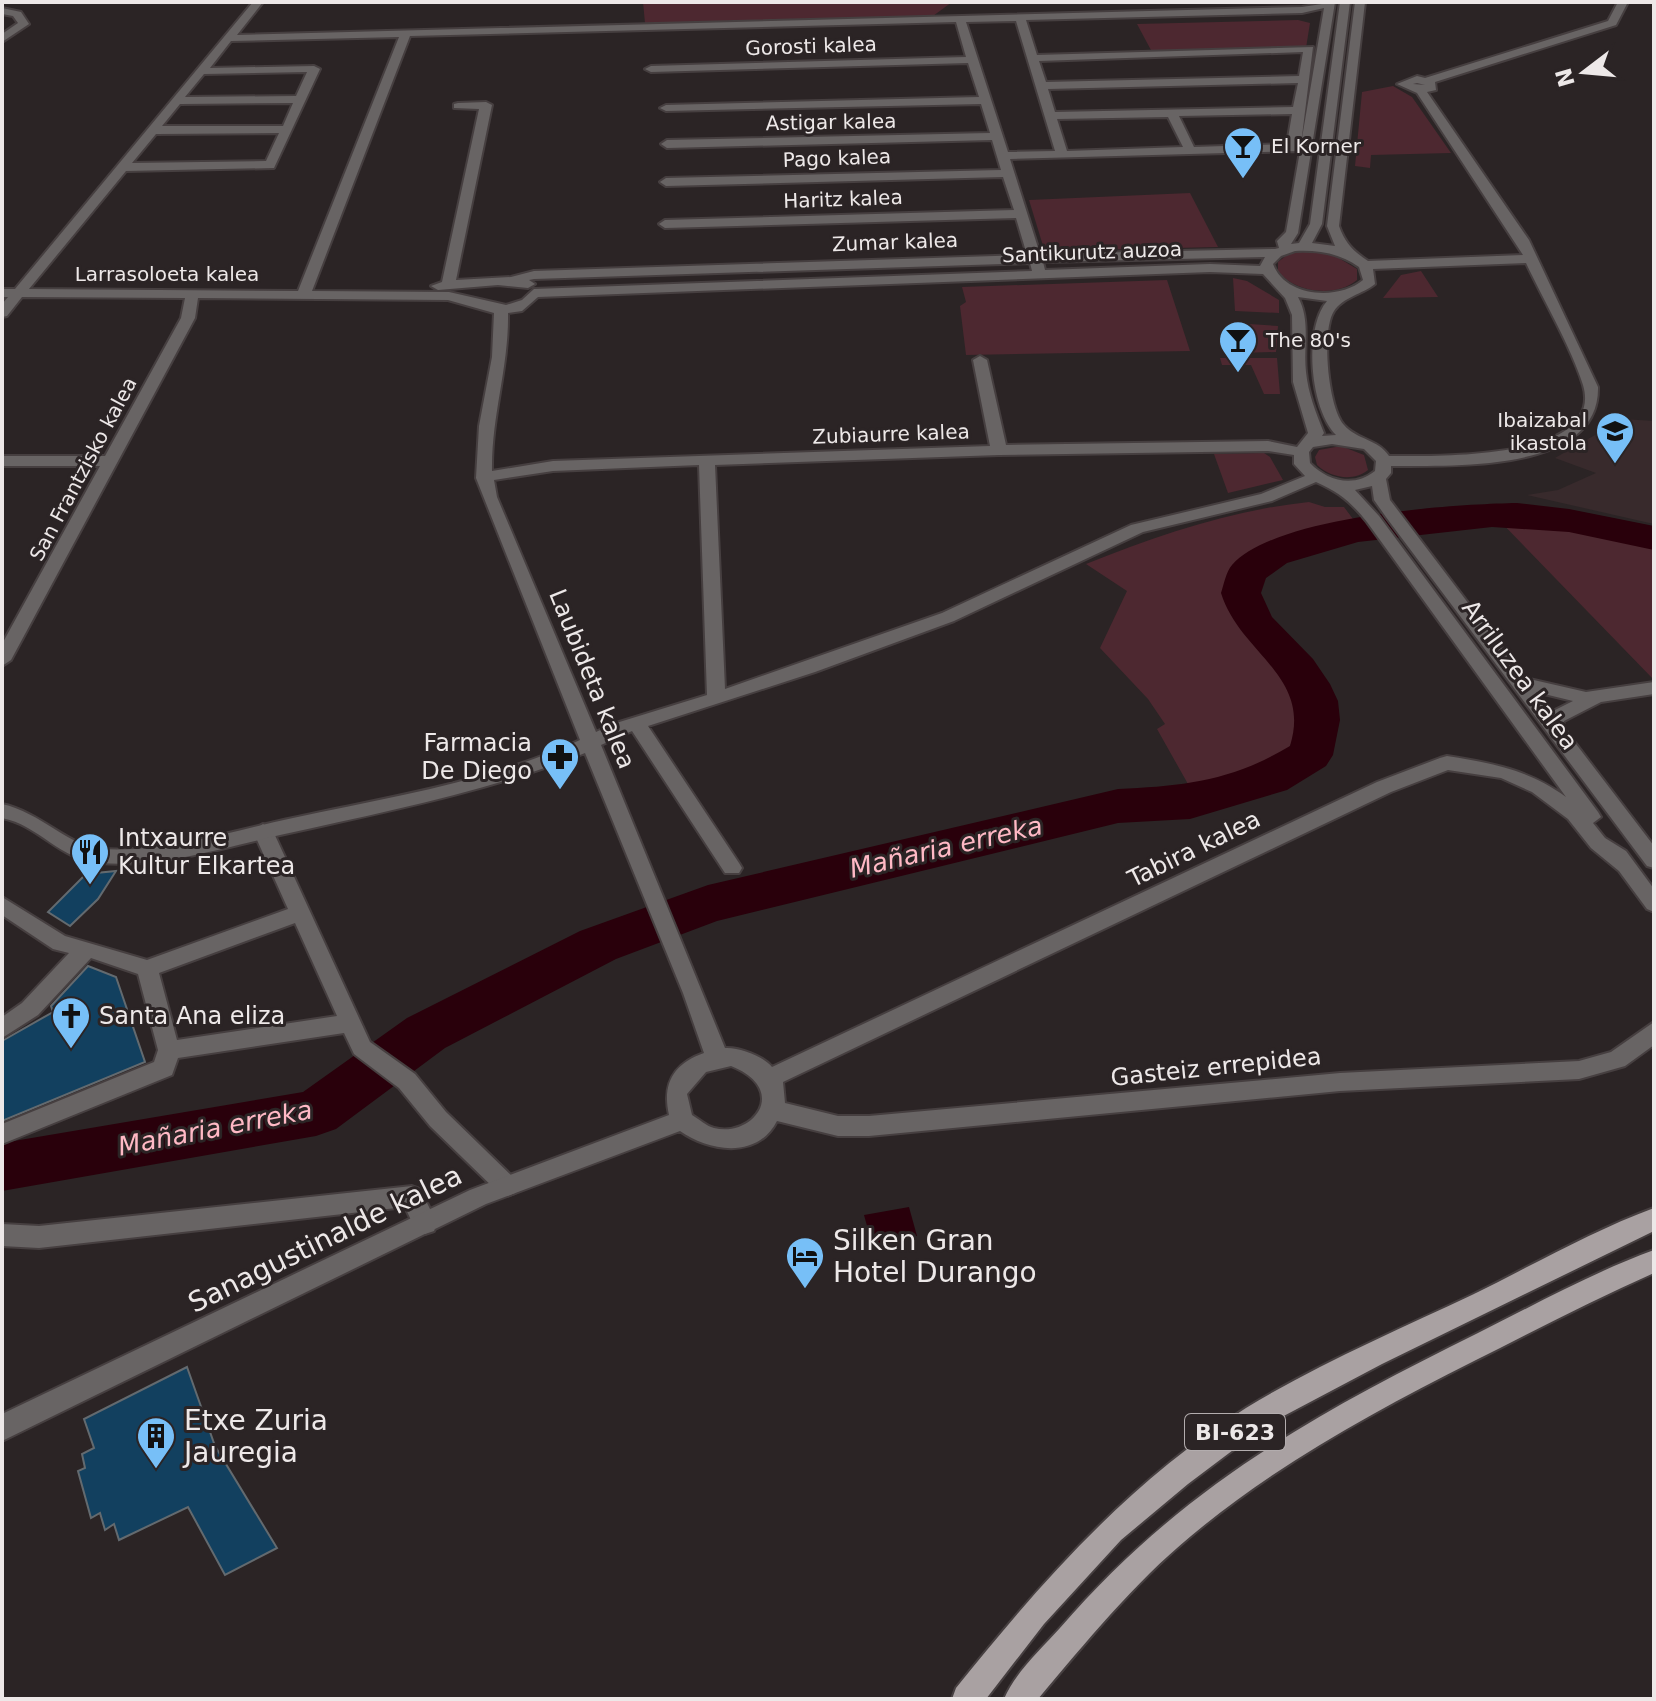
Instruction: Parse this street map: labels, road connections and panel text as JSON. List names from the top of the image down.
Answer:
{
  "streets": {
    "main road": ["BI-623"],
    "street": [
      "Gorosti kalea",
      "Astigar kalea",
      "Pago kalea",
      "Haritz kalea",
      "Zumar kalea",
      "Santikurutz auzoa",
      "Larrasoloeta kalea",
      "Zubiaurre kalea",
      "San Frantzisko kalea",
      "Arriluzea kalea",
      "Laubideta kalea",
      "Tabira kalea",
      "Gasteiz errepidea",
      "Sanagustinalde kalea"
    ]
  },
  "crossings": [
    ["Zumar kalea", "Larrasoloeta kalea"],
    ["Larrasoloeta kalea", "San Frantzisko kalea"],
    ["Zubiaurre kalea", "Laubideta kalea"],
    ["Arriluzea kalea", "Tabira kalea"],
    ["Laubideta kalea", "Tabira kalea"],
    ["Laubideta kalea", "Gasteiz errepidea"],
    ["Laubideta kalea", "Sanagustinalde kalea"],
    ["Tabira kalea", "Gasteiz errepidea"],
    ["Tabira kalea", "Sanagustinalde kalea"],
    ["Gasteiz errepidea", "Sanagustinalde kalea"]
  ],
  "water": ["Mañaria erreka"],
  "places": {
    "bar": ["El Korner", "The 80's"],
    "school or university": ["Ibaizabal ikastola"],
    "pharmacy": ["Farmacia De Diego"],
    "restaurant": ["Intxaurre Kultur Elkartea"],
    "church": ["Santa Ana eliza"],
    "hotel": ["Silken Gran Hotel Durango"],
    "building": ["Etxe Zuria Jauregia"]
  },
  "north": "left"
}
